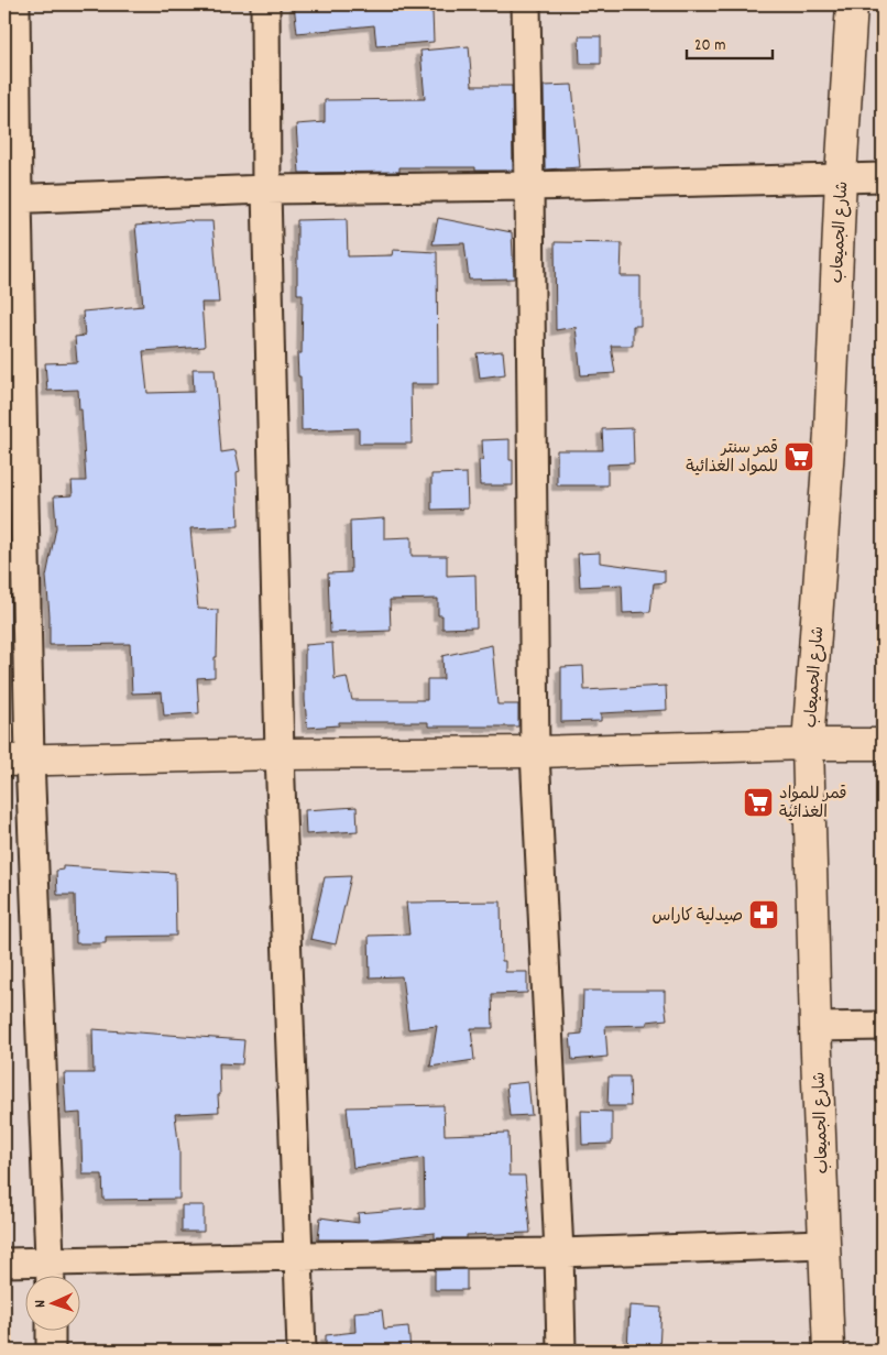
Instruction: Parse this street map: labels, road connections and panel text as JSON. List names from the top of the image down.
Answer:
{
  "streets": {
    "street": ["شارع الجميعاب"]
  },
  "places": {
    "supermarket": ["قمر سنتر للمواد الغذائية", "قمر للمواد الغذائية"],
    "pharmacy": ["صيدلية كاراس"]
  },
  "scale_bar": "20 m",
  "north": "left"
}
